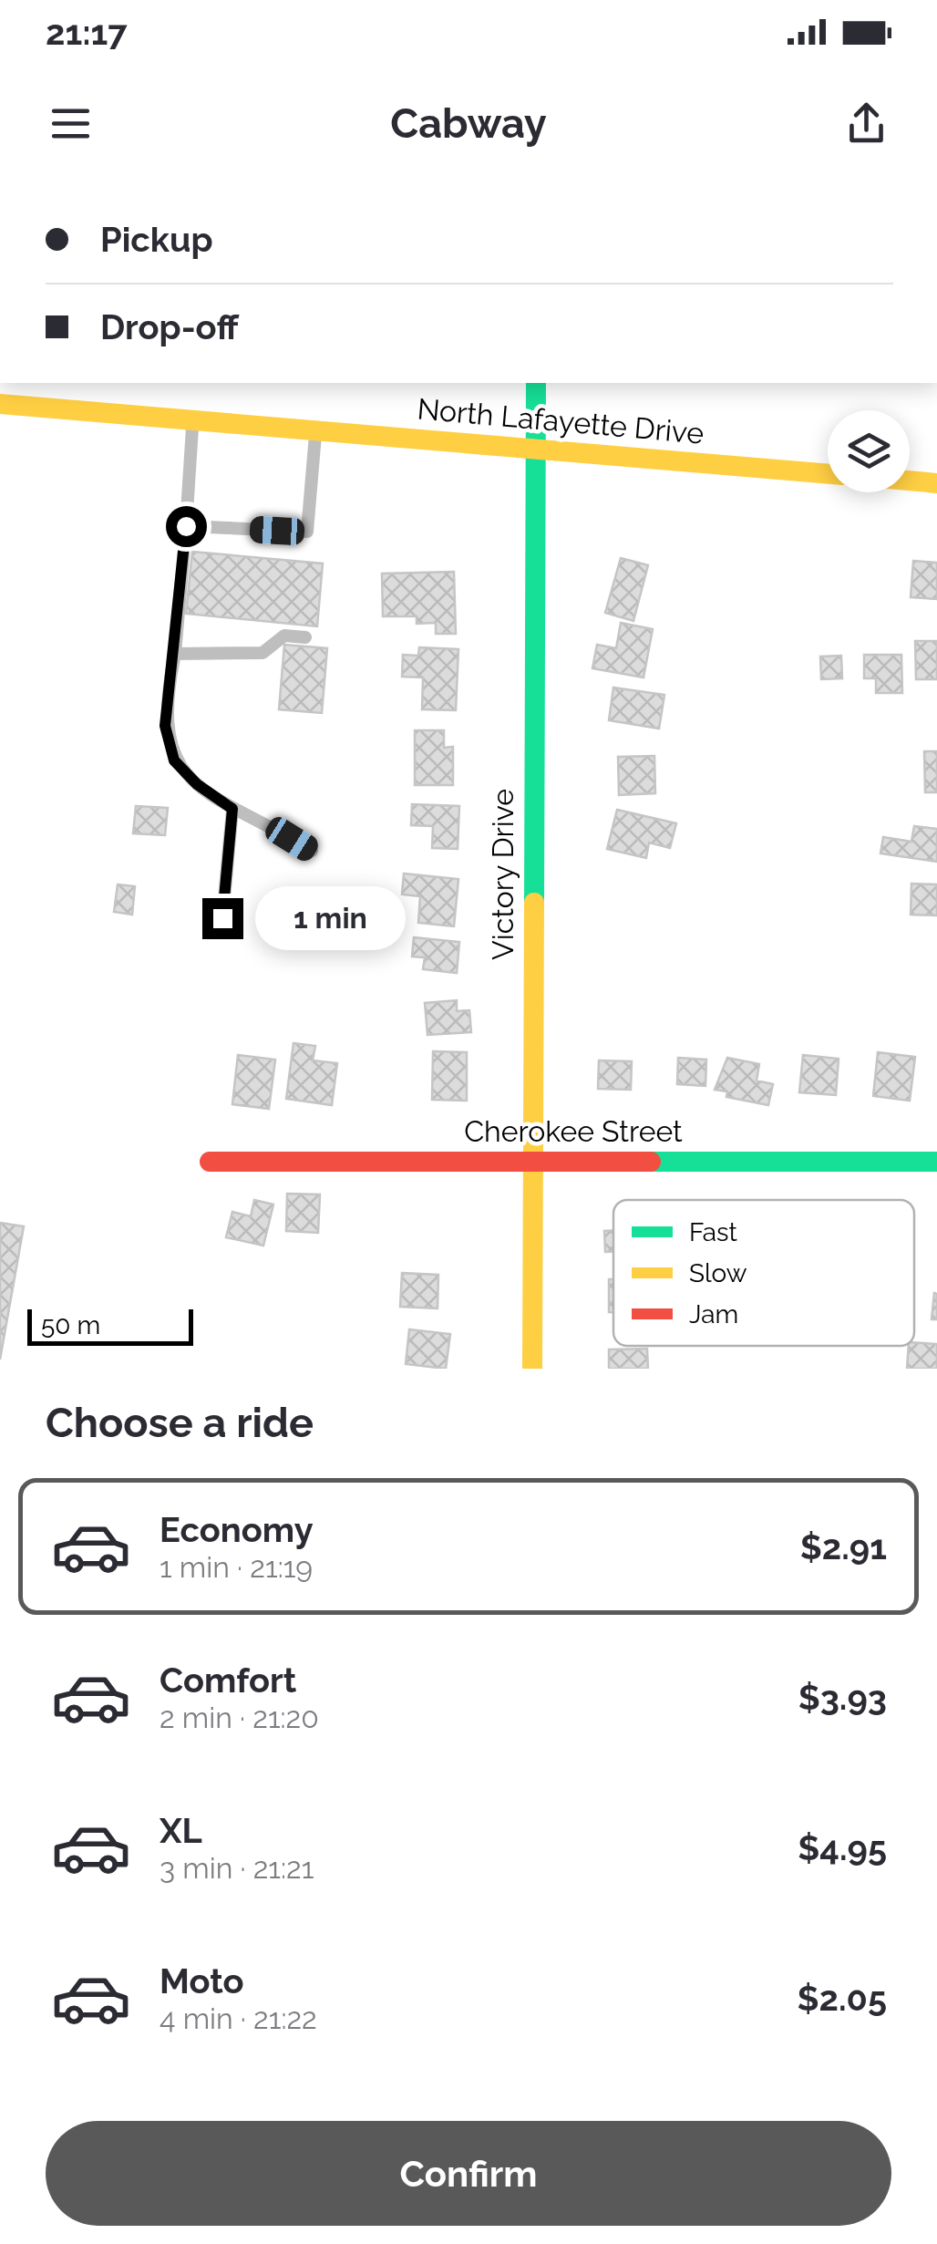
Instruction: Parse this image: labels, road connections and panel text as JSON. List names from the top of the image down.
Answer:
{
  "streets": {
    "street": ["North Lafayette Drive", "Victory Drive", "Cherokee Street"]
  },
  "crossings": [
    ["North Lafayette Drive", "Victory Drive"],
    ["Victory Drive", "Cherokee Street"]
  ],
  "legend": ["Fast", "Slow", "Jam"],
  "scale_bar": "50 m",
  "page": {
    "status": "21:17",
    "header": "Cabway",
    "banner": ["Pickup", "Drop-off"],
    "bubble": "1 min",
    "scale": "50 m",
    "heading": "Choose a ride",
    "list": [
      {
        "name": "Economy",
        "note": "1 min · 21:19",
        "value": "$2.91"
      },
      {
        "name": "Comfort",
        "note": "2 min · 21:20",
        "value": "$3.93"
      },
      {
        "name": "XL",
        "note": "3 min · 21:21",
        "value": "$4.95"
      },
      {
        "name": "Moto",
        "note": "4 min · 21:22",
        "value": "$2.05"
      }
    ],
    "buttons": "Confirm"
  }
}
